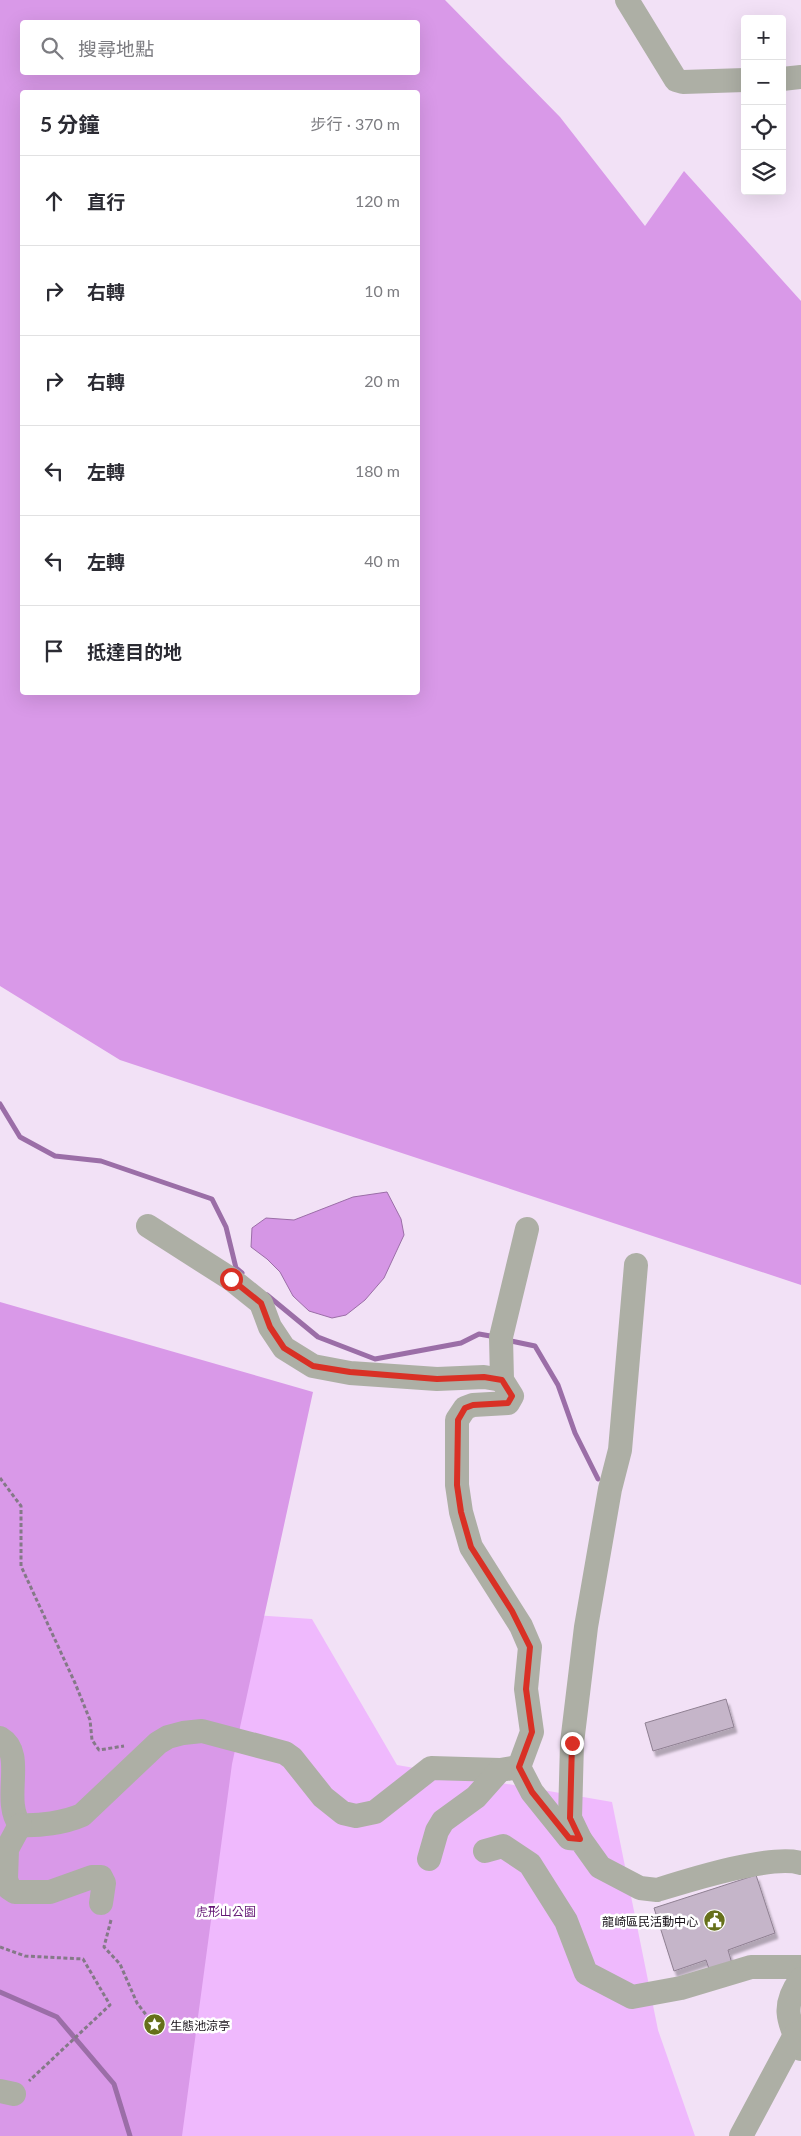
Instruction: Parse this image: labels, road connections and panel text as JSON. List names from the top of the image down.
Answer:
{
  "parks": ["虎形山公園"],
  "places": {
    "public building": ["龍崎區民活動中心"],
    "place": ["生態池涼亭"]
  },
  "page": {
    "map_buttons": ["+", "−"],
    "search": "搜尋地點",
    "heading": ["5 分鐘", "步行 · 370 m"],
    "list": [
      ["直行", "120 m"],
      ["右轉", "10 m"],
      ["右轉", "20 m"],
      ["左轉", "180 m"],
      ["左轉", "40 m"],
      "抵達目的地"
    ]
  }
}
